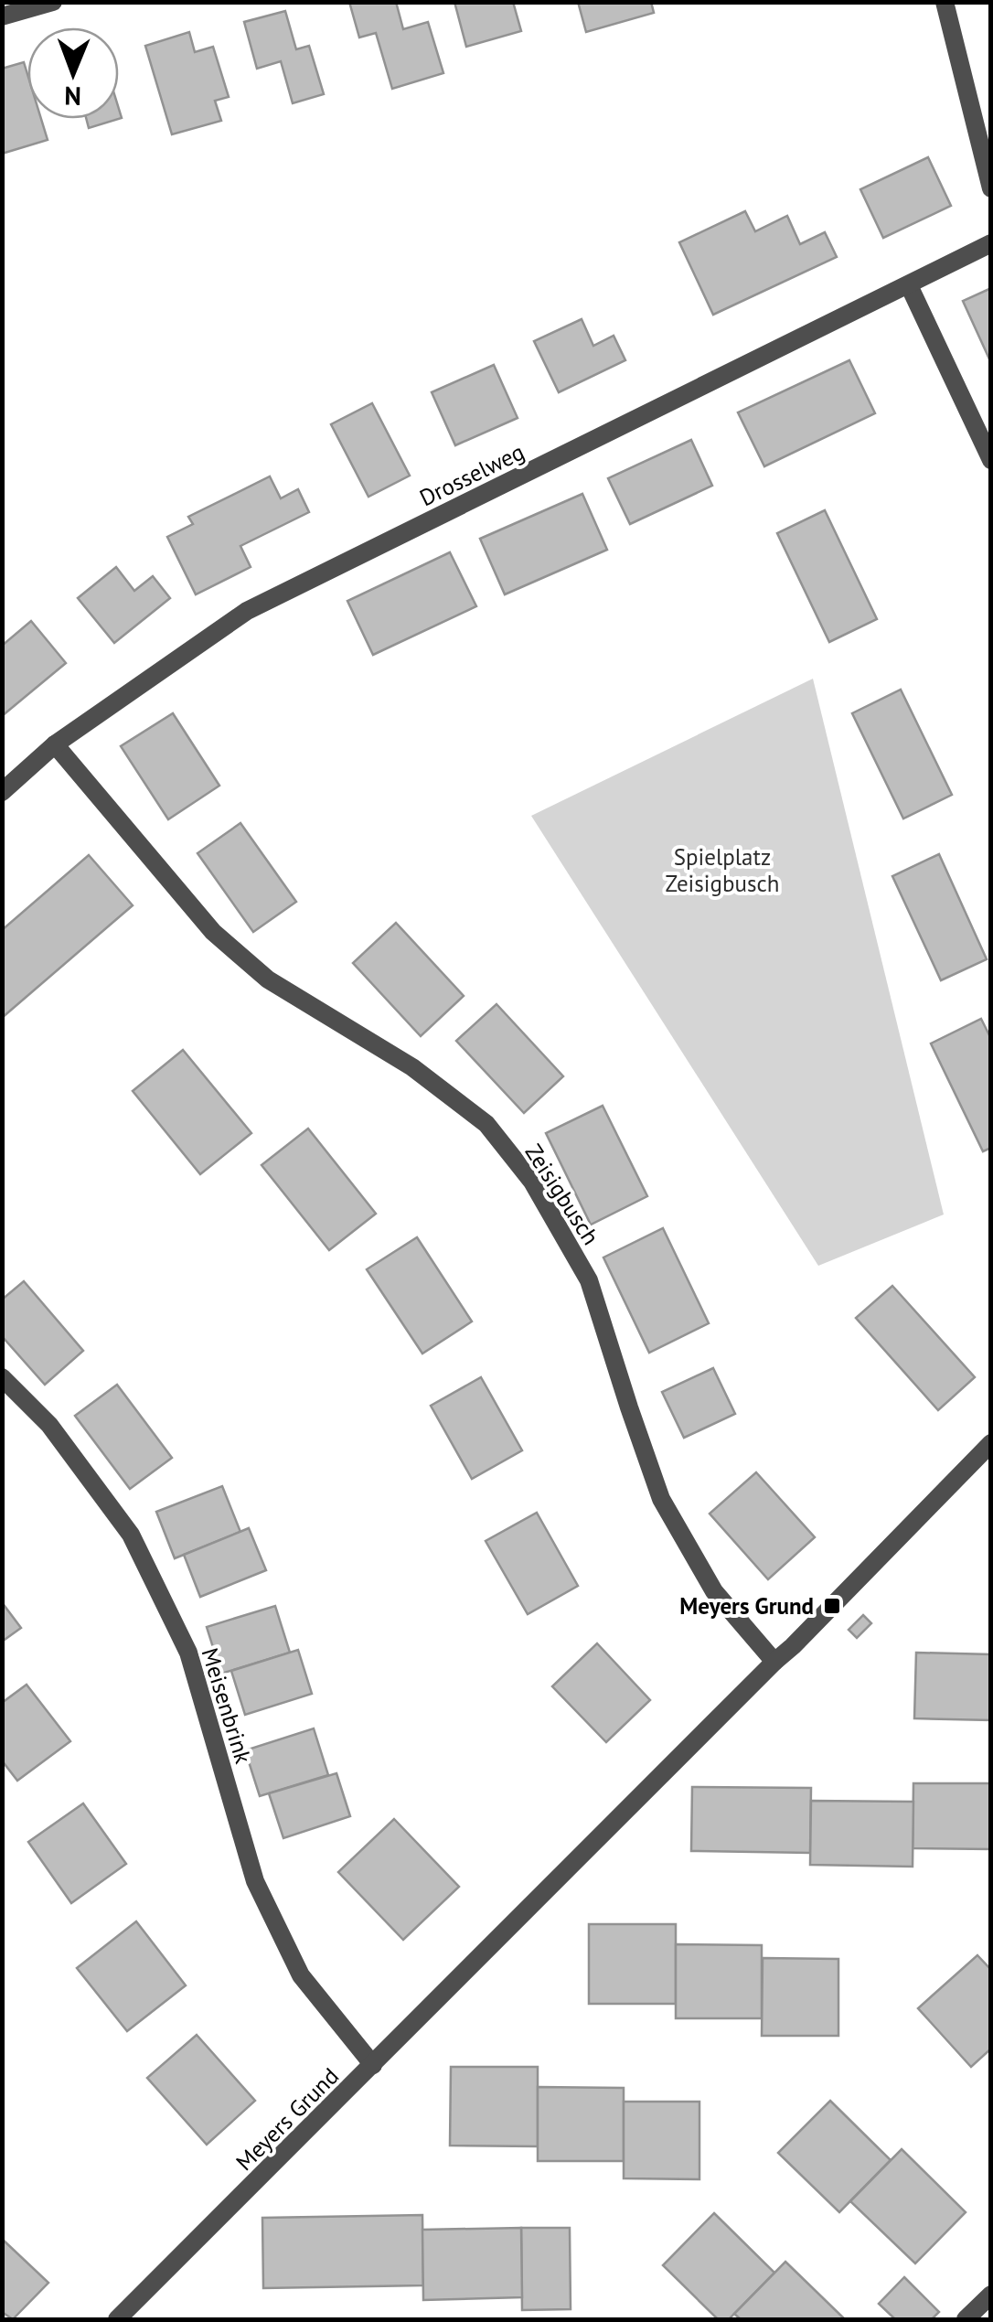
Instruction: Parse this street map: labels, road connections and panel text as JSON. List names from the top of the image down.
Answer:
{
  "streets": {
    "street": [
      "Drosselweg",
      "Zeisigbusch",
      "Meisenbrink",
      "Meyers Grund"
    ]
  },
  "crossings": [
    ["Drosselweg", "Zeisigbusch"],
    ["Zeisigbusch", "Meyers Grund"],
    ["Meisenbrink", "Meyers Grund"]
  ],
  "parks": ["Spielplatz Zeisigbusch"],
  "places": {
    "transit": ["Meyers Grund"]
  },
  "north": "bottom"
}
